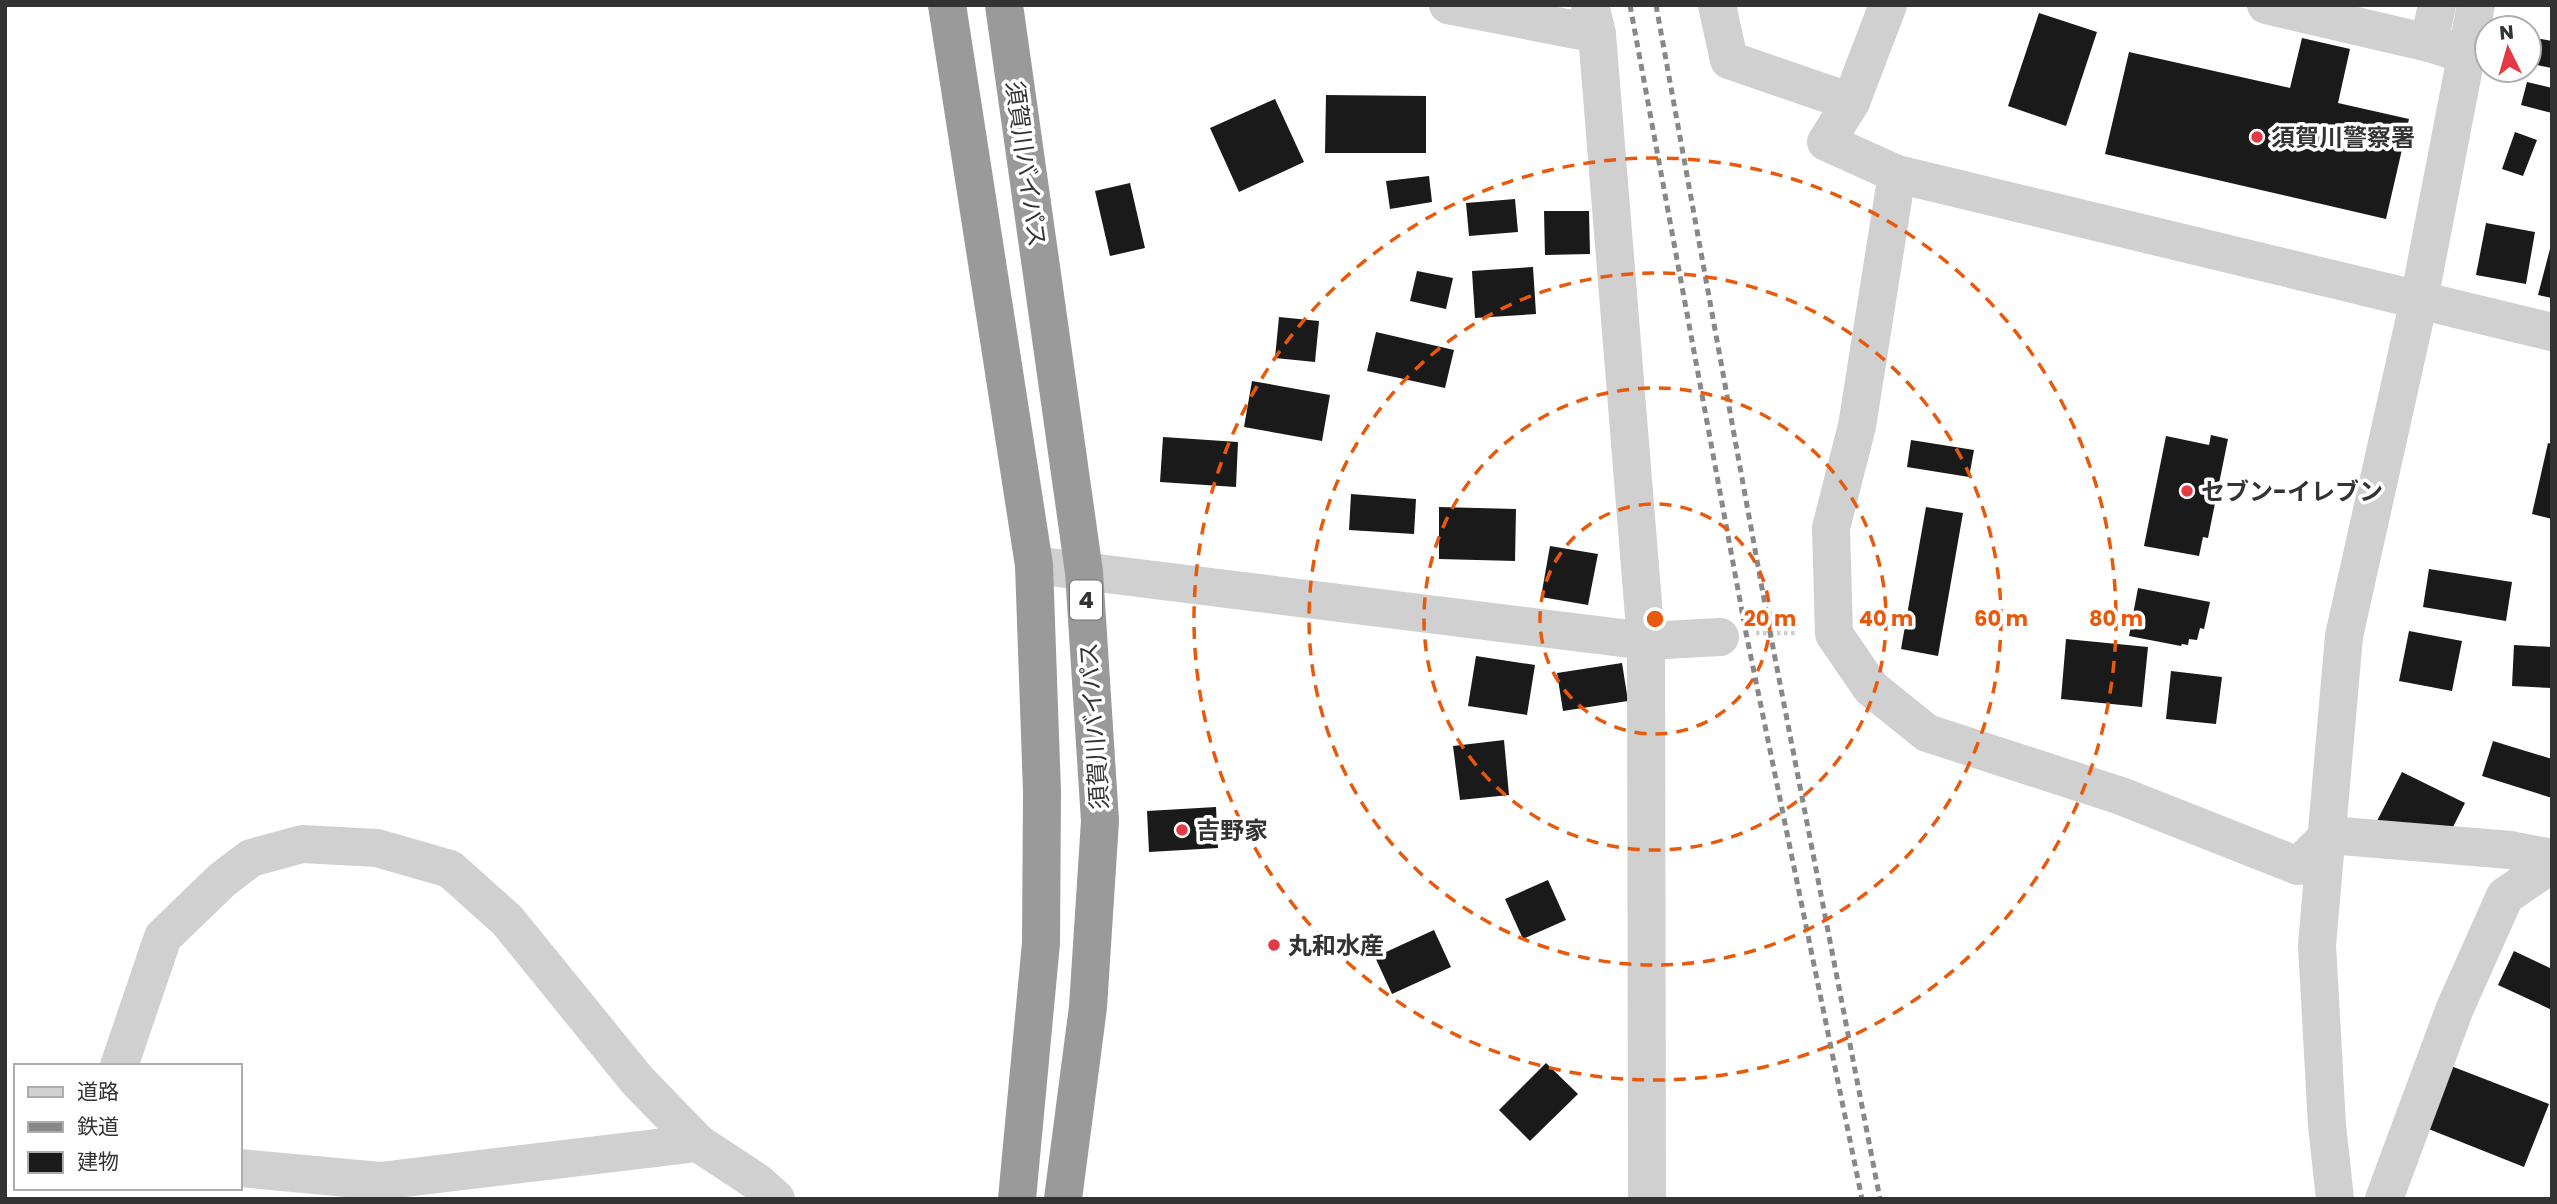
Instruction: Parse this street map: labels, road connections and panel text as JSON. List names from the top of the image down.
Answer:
{
  "streets": {
    "highway": ["須賀川バイパス", "4"]
  },
  "places": [
    "須賀川警察署",
    "セブン-イレブン",
    "吉野家",
    "丸和水産"
  ],
  "legend": ["道路", "鉄道", "建物"],
  "north": "top",
  "rings": [
    "20 m",
    "40 m",
    "60 m",
    "80 m"
  ]
}
